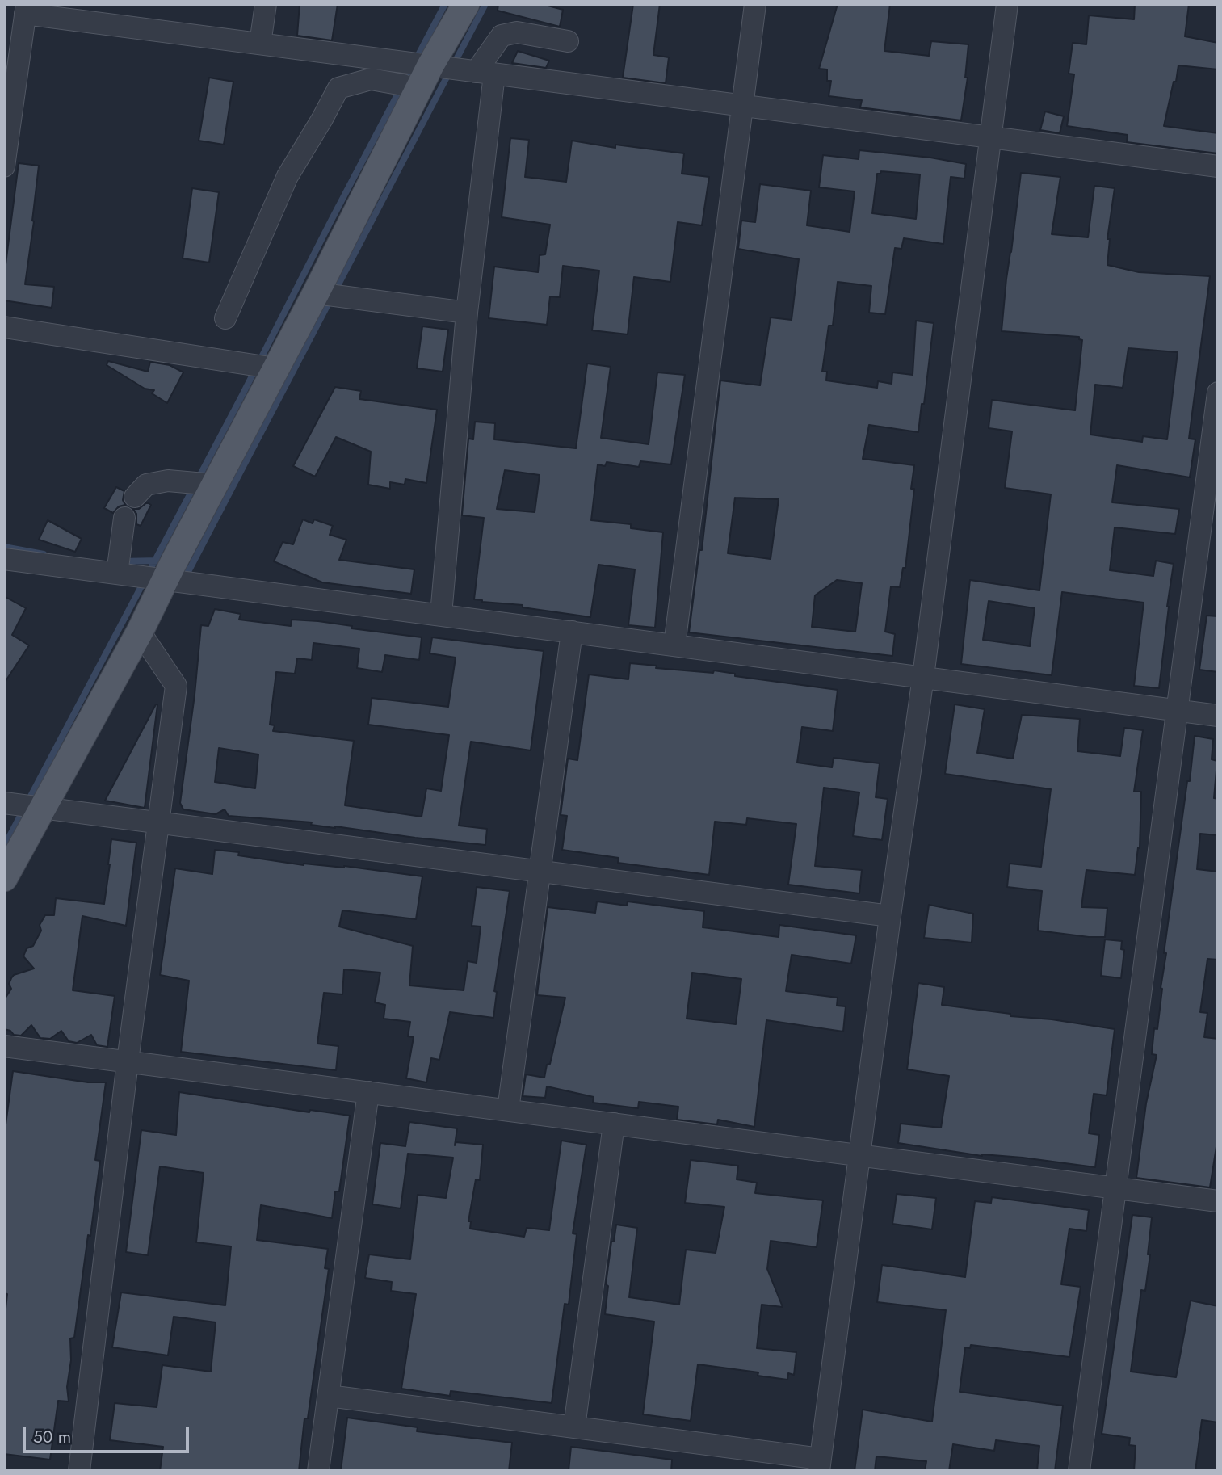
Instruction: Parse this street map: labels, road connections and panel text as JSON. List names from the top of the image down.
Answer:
{
  "scale_bar": "50 m"
}
